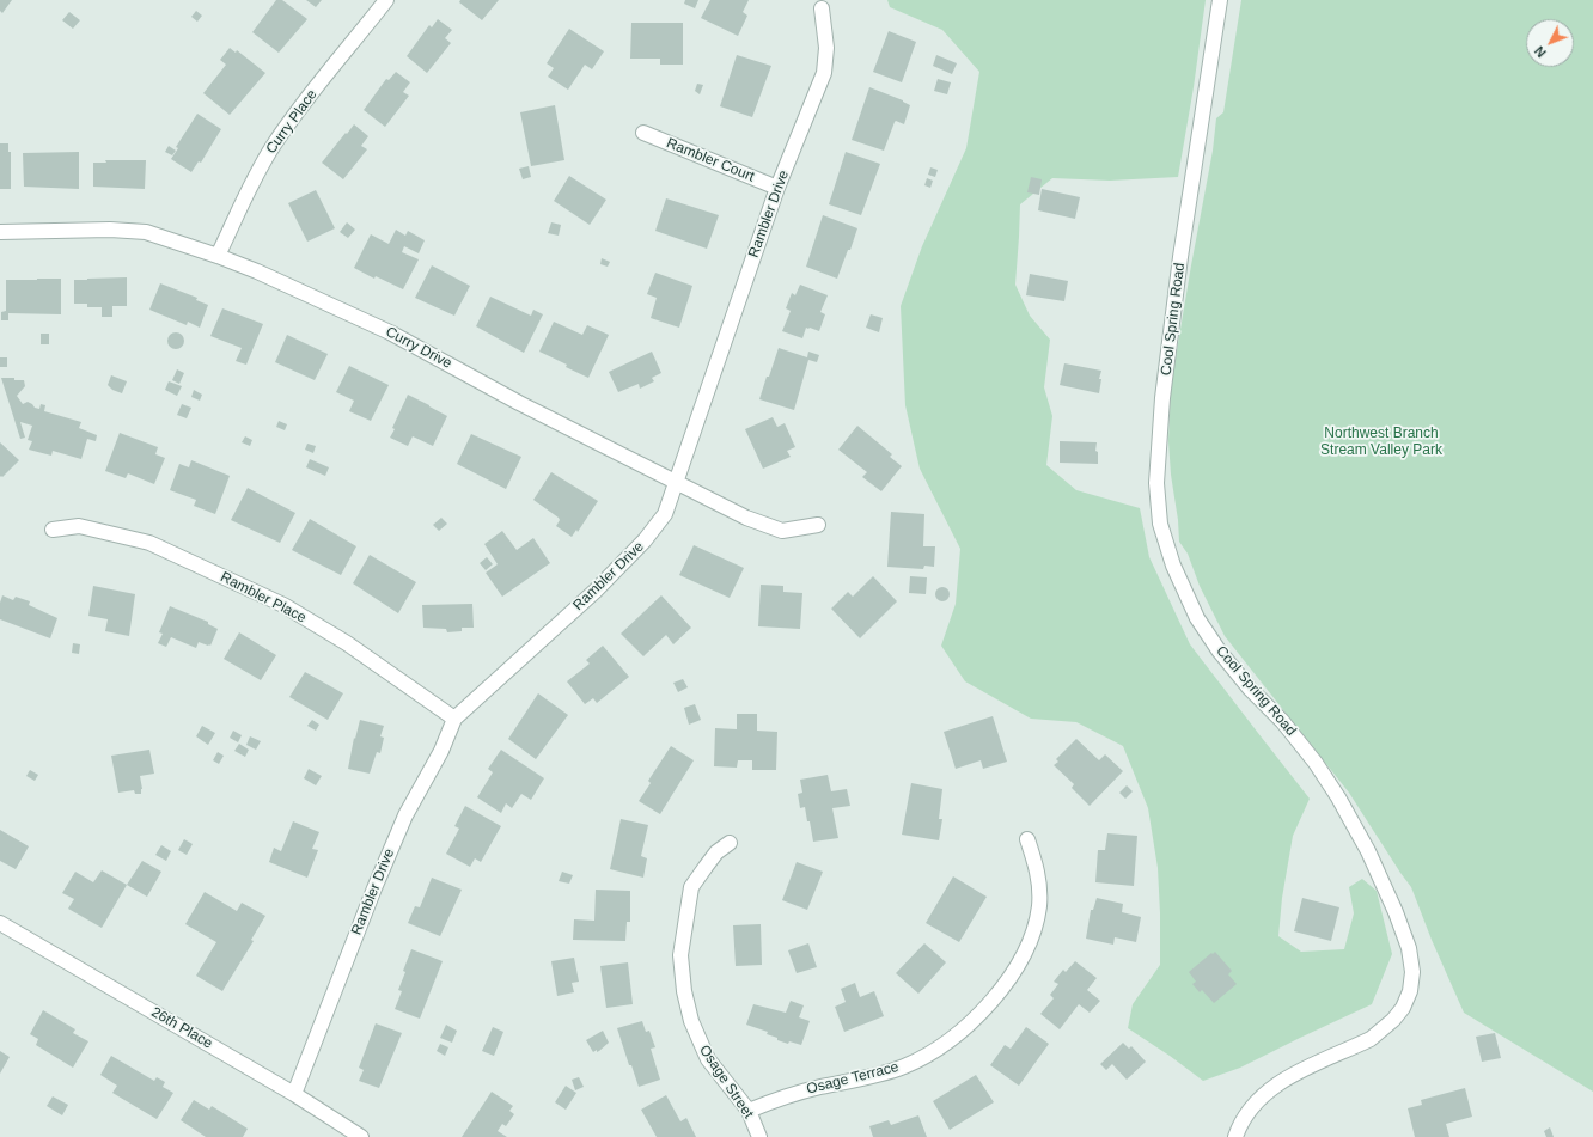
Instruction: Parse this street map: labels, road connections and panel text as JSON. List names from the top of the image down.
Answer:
{
  "streets": {
    "street": [
      "Curry Place",
      "Rambler Court",
      "Rambler Drive",
      "Cool Spring Road",
      "Curry Drive",
      "Rambler Place",
      "26th Place",
      "Osage Terrace",
      "Osage Street"
    ]
  },
  "crossings": [
    ["Curry Place", "Curry Drive"],
    ["Rambler Court", "Rambler Drive"],
    ["Rambler Drive", "Curry Drive"],
    ["Rambler Drive", "Rambler Place"],
    ["Rambler Drive", "26th Place"],
    ["Osage Terrace", "Osage Street"]
  ],
  "parks": ["Northwest Branch Stream Valley Park"],
  "north": "bottom left"
}
